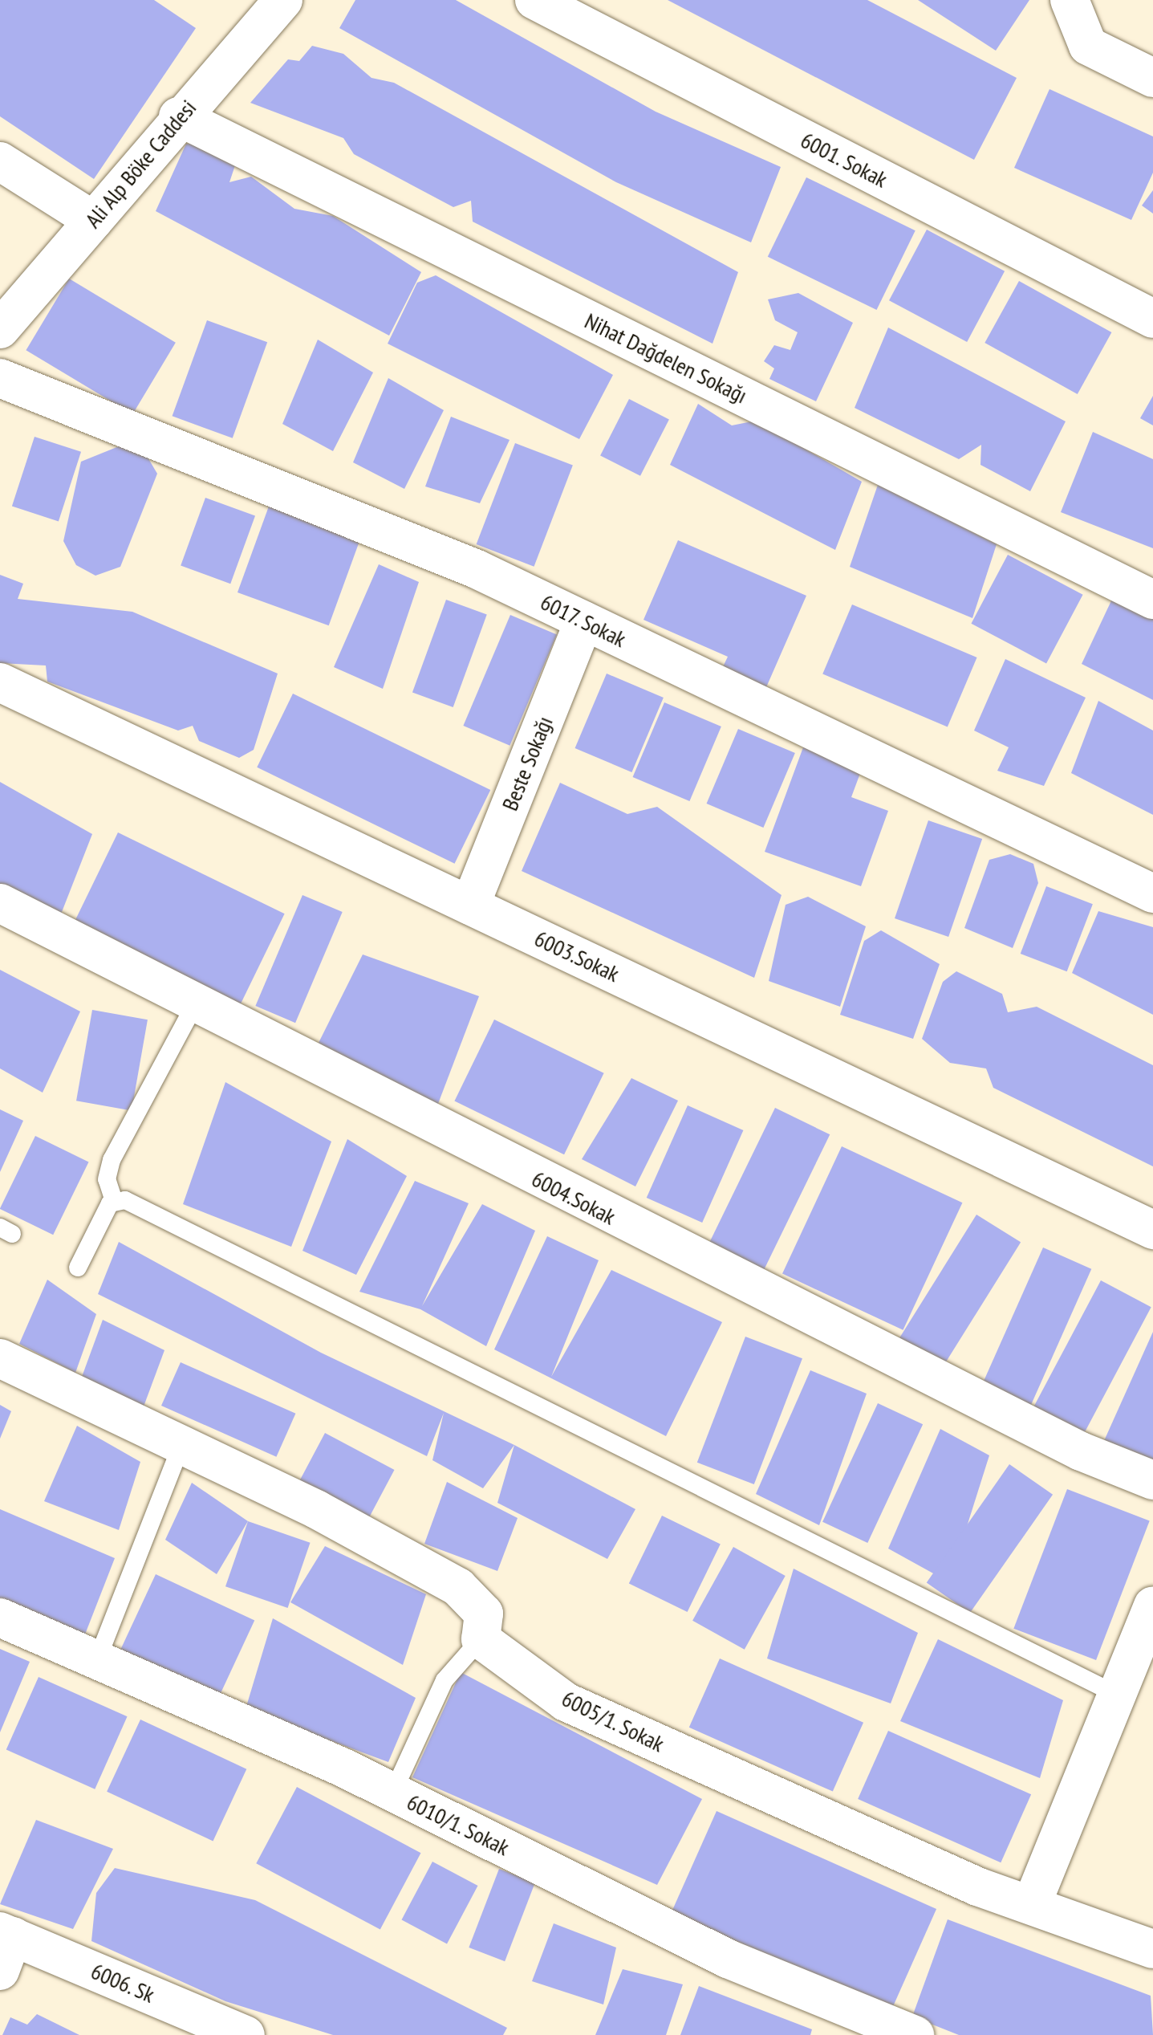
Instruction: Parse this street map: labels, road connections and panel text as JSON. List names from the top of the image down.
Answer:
{
  "streets": {
    "street": [
      "6001. Sokak",
      "Ali Alp Böke Caddesi",
      "Nihat Dağdelen Sokağı",
      "6017. Sokak",
      "Beste Sokağı",
      "6003.Sokak",
      "6004.Sokak",
      "6005/1. Sokak",
      "6010/1. Sokak",
      "6006. Sk"
    ]
  },
  "crossings": [
    ["Ali Alp Böke Caddesi", "Nihat Dağdelen Sokağı"],
    ["6017. Sokak", "Beste Sokağı"],
    ["Beste Sokağı", "6003.Sokak"]
  ]
}
